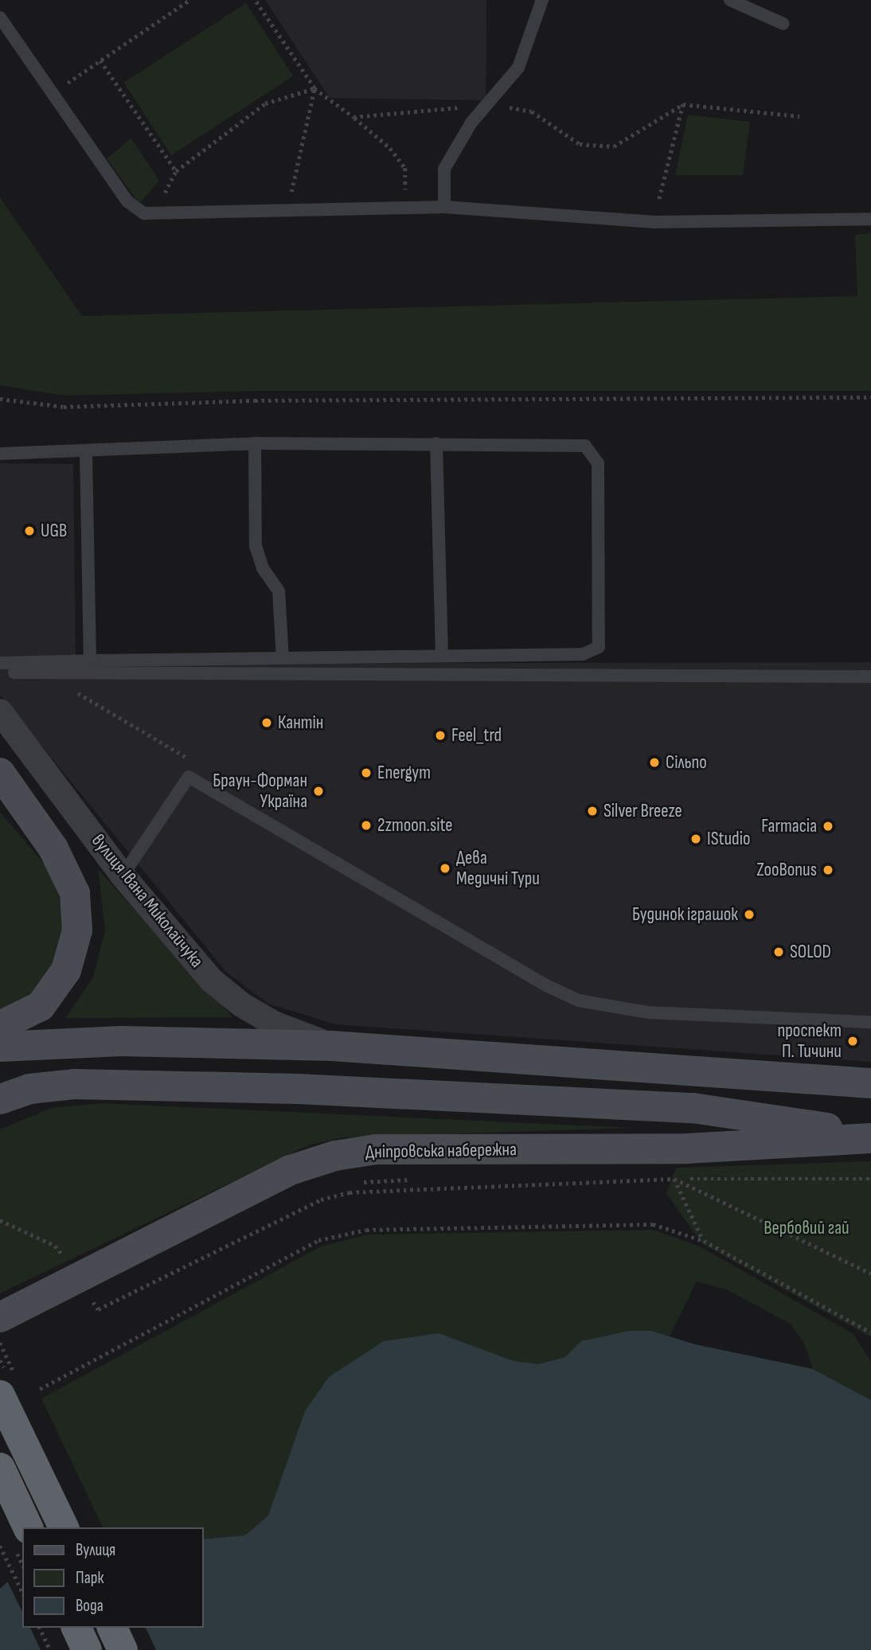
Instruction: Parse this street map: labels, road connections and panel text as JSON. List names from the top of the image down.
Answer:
{
  "streets": {
    "main road": ["Дніпровська набережна"],
    "street": ["вулиця Івана Миколайчука"]
  },
  "parks": ["Вербовий гай"],
  "places": [
    "UGB",
    "Кантін",
    "Feel_trd",
    "Сільпо",
    "Energym",
    "Браун-Форман Україна",
    "Silver Breeze",
    "2zmoon.site",
    "Farmacia",
    "IStudio",
    "Дева Медичні Тури",
    "ZooBonus",
    "Будинок іграшок",
    "SOLOD",
    "проспект П. Тичини"
  ],
  "legend": ["Вулиця", "Парк", "Вода"]
}
